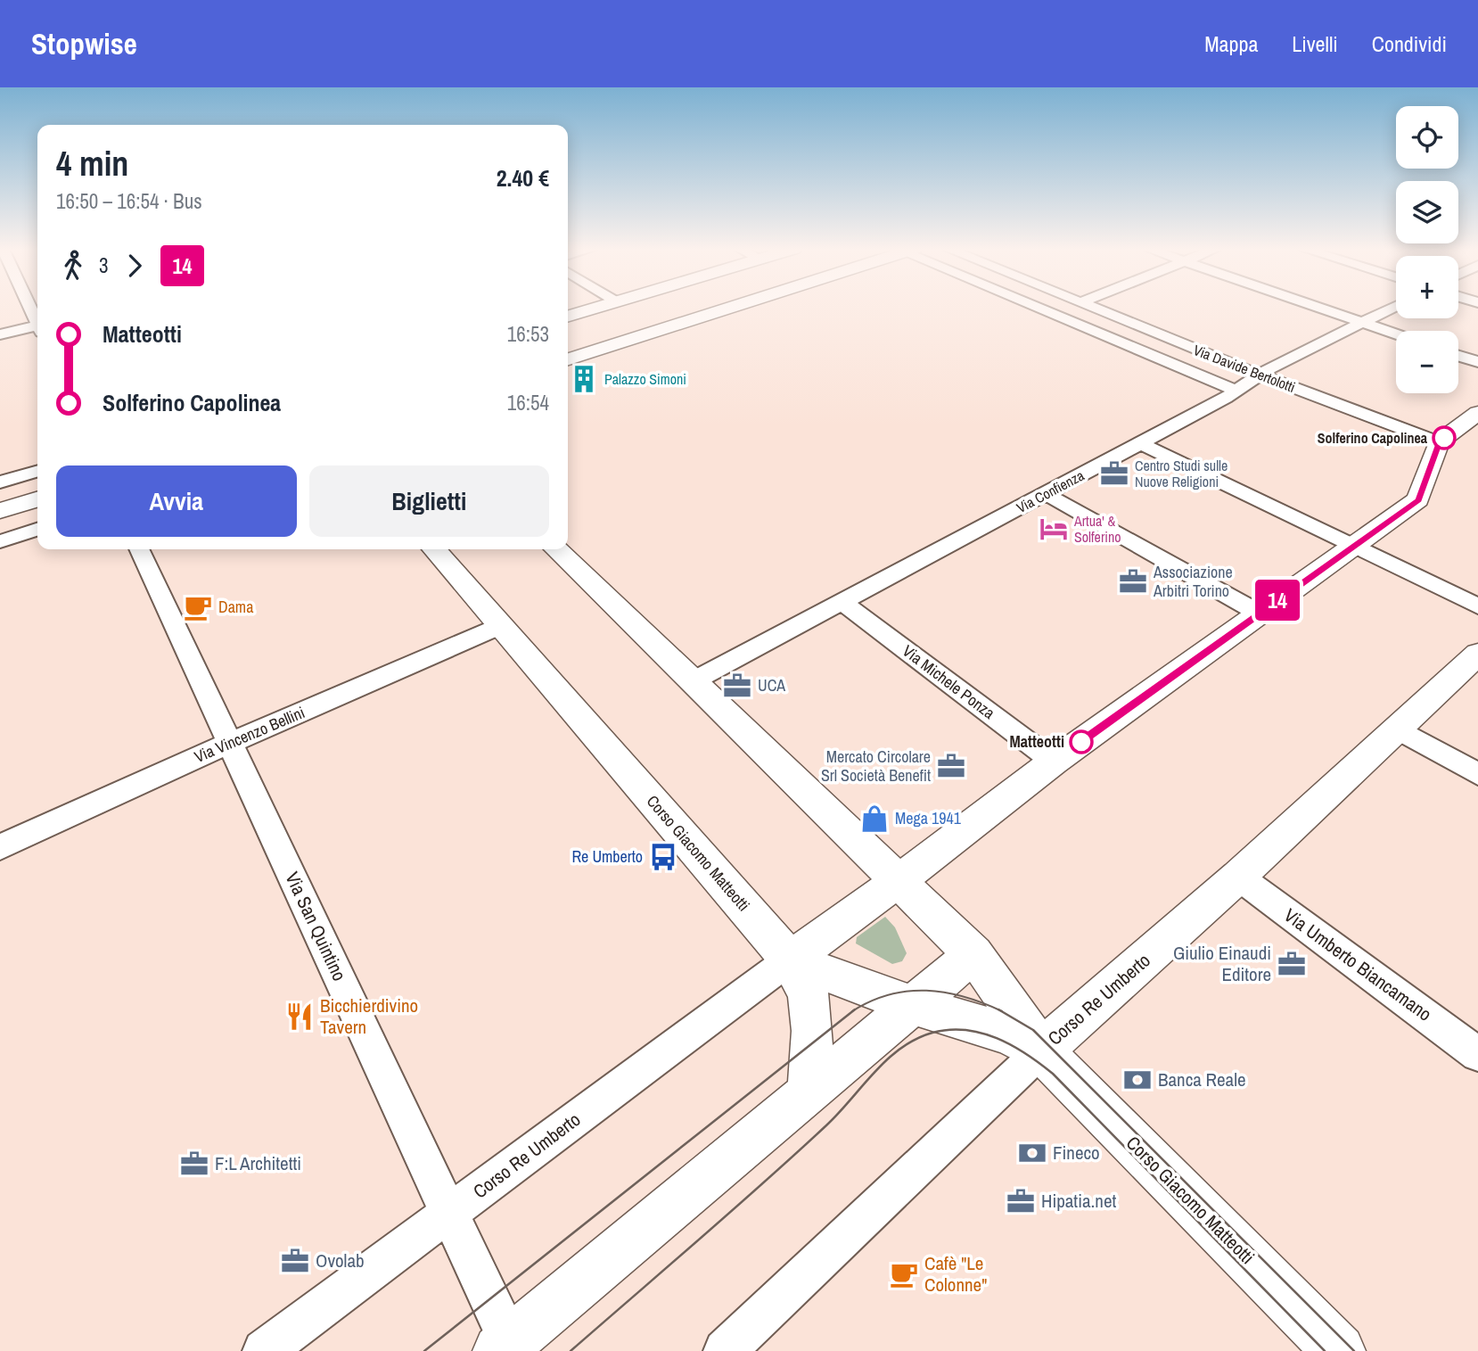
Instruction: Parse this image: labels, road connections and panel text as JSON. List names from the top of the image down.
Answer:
{
  "streets": {
    "street": [
      "Via Davide Bertolotti",
      "Via Confienza",
      "Via Michele Ponza",
      "Via Vincenzo Bellini",
      "Corso Giacomo Matteotti",
      "Via San Quintino",
      "Via Umberto Biancamano",
      "Corso Re Umberto"
    ]
  },
  "crossings": [
    ["Via Davide Bertolotti", "Via Confienza"],
    ["Via Davide Bertolotti", "Corso Re Umberto"],
    ["Via Confienza", "Via Michele Ponza"],
    ["Via Confienza", "Corso Giacomo Matteotti"],
    ["Via Michele Ponza", "Corso Re Umberto"],
    ["Via Vincenzo Bellini", "Corso Giacomo Matteotti"],
    ["Via Vincenzo Bellini", "Via San Quintino"],
    ["Corso Giacomo Matteotti", "Corso Re Umberto"],
    ["Via San Quintino", "Corso Re Umberto"],
    ["Via Umberto Biancamano", "Corso Re Umberto"]
  ],
  "places": {
    "building": ["Palazzo Simoni"],
    "other": ["Solferino Capolinea", "Matteotti"],
    "office": [
      "Centro Studi sulle Nuove Religioni",
      "Associazione Arbitri Torino",
      "UCA",
      "Mercato Circolare Srl Società Benefit",
      "Giulio Einaudi Editore",
      "F:L Architetti",
      "Hipatia.net",
      "Ovolab"
    ],
    "hotel": ["Artua' & Solferino"],
    "cafe": ["Dama", "Cafè \"Le Colonne\""],
    "shop": ["Mega 1941"],
    "bus stop": ["Re Umberto"],
    "restaurant": ["Bicchierdivino Tavern"],
    "bank": ["Banca Reale", "Fineco"]
  },
  "lines": ["bus line 14"],
  "page": {
    "header": "Stopwise",
    "nav": ["Mappa", "Livelli", "Condividi"],
    "on_map": "14",
    "map_buttons": ["+", "−"],
    "heading": ["4 min", "16:50 – 16:54 · Bus", "2.40 €"],
    "legs": ["3", "14"],
    "list": [
      {
        "name": "Matteotti",
        "value": "16:53"
      },
      {
        "name": "Solferino Capolinea",
        "value": "16:54"
      }
    ],
    "buttons": ["Avvia", "Biglietti"]
  }
}
